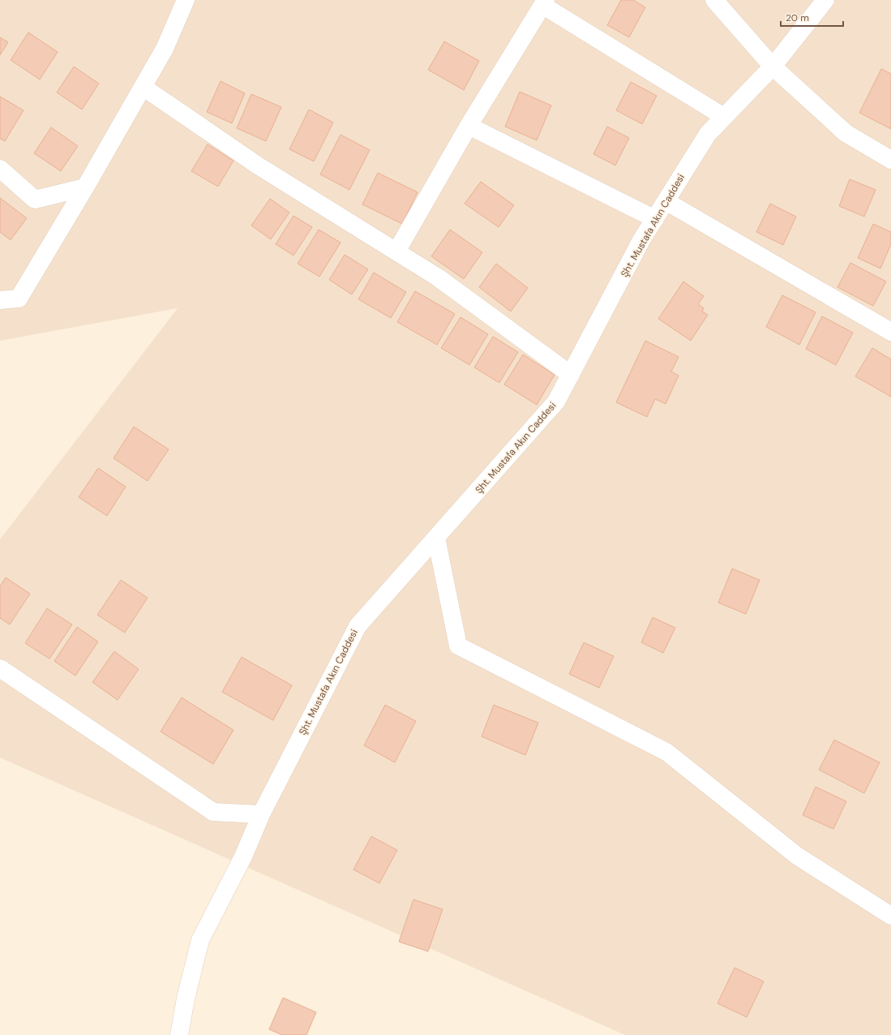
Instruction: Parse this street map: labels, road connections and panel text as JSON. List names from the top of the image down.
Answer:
{
  "streets": {
    "street": ["Şht. Mustafa Akın Caddesi"]
  },
  "scale_bar": "20 m"
}
